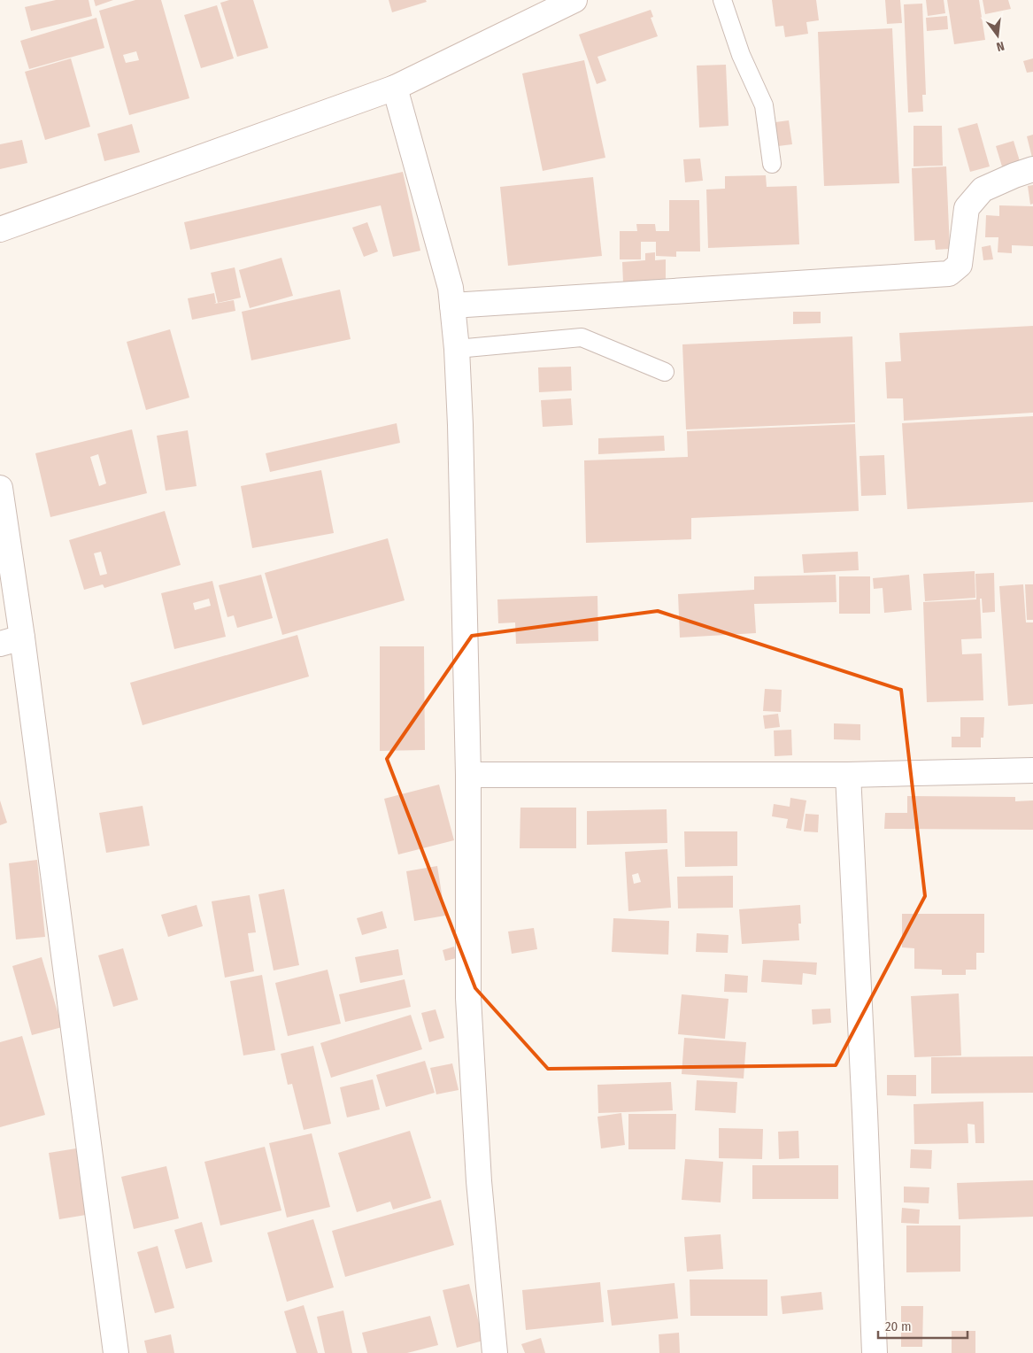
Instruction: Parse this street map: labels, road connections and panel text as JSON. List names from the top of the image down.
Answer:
{
  "scale_bar": "20 m",
  "north": "bottom"
}
